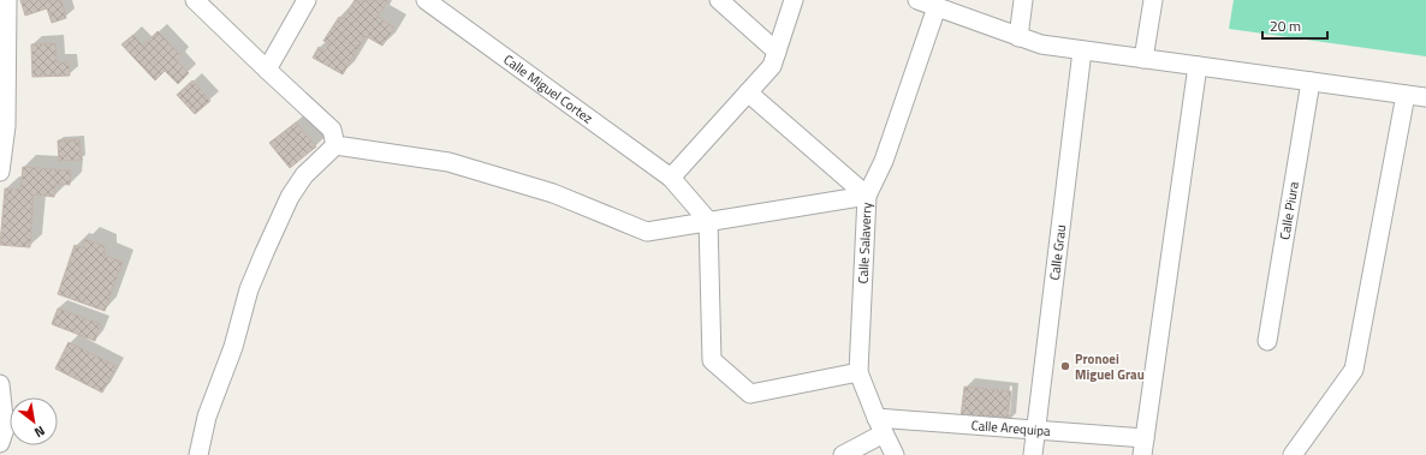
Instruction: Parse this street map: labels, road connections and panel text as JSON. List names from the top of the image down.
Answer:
{
  "streets": {
    "street": [
      "Calle Miguel Cortez",
      "Calle Piura",
      "Calle Salaverry",
      "Calle Grau",
      "Calle Arequipa"
    ]
  },
  "crossings": [
    ["Calle Salaverry", "Calle Arequipa"],
    ["Calle Grau", "Calle Arequipa"]
  ],
  "places": ["Pronoei Miguel Grau"],
  "scale_bar": "20 m",
  "north": "bottom right"
}
